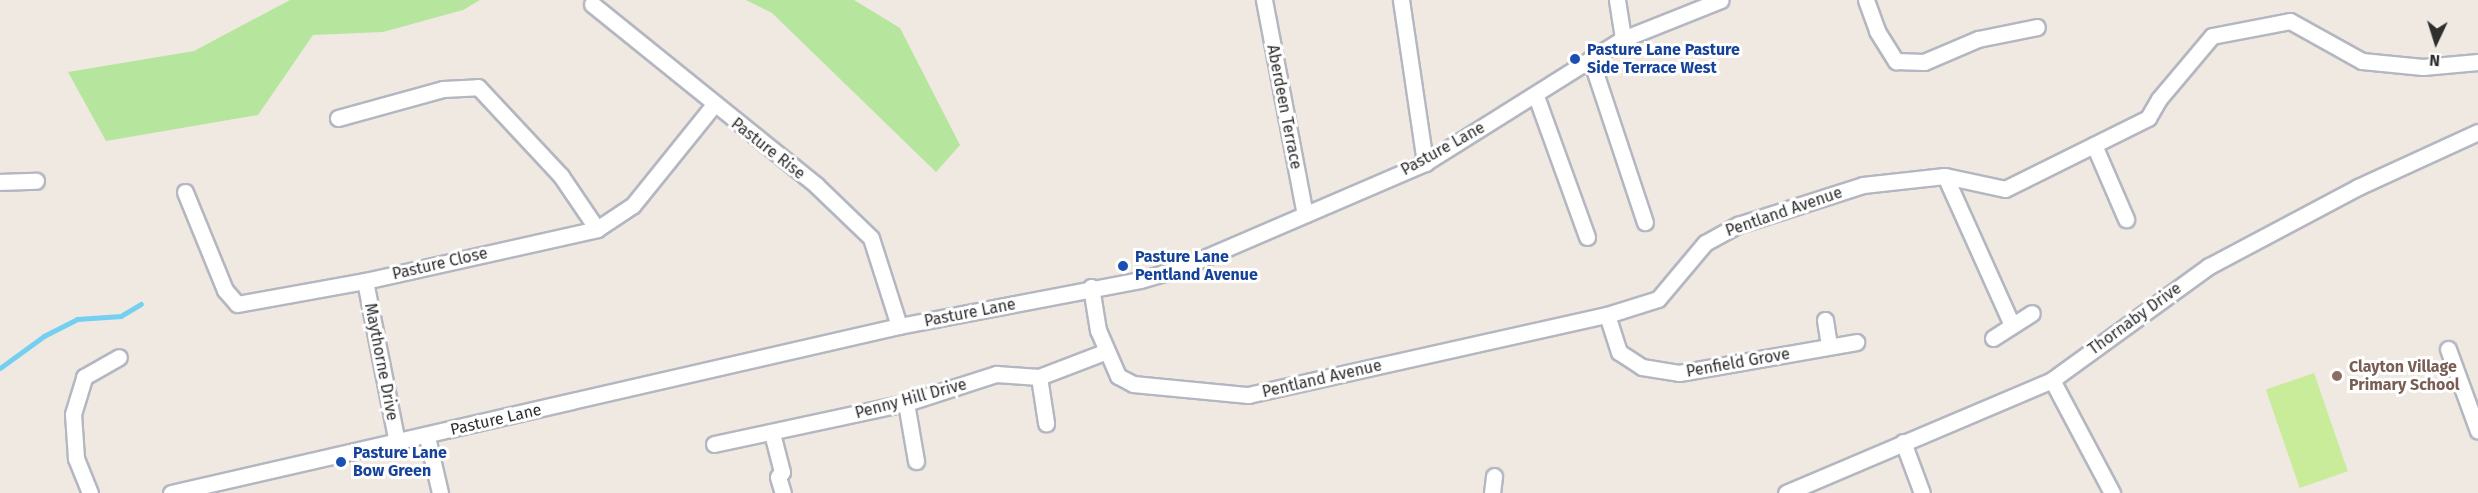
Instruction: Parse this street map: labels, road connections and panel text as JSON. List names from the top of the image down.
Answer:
{
  "streets": {
    "street": [
      "Aberdeen Terrace",
      "Pasture Rise",
      "Pasture Lane",
      "Pentland Avenue",
      "Pasture Close",
      "Thornaby Drive",
      "Maythorne Drive",
      "Penfield Grove",
      "Penny Hill Drive"
    ]
  },
  "crossings": [
    ["Aberdeen Terrace", "Pasture Lane"],
    ["Pasture Rise", "Pasture Lane"],
    ["Pasture Rise", "Pasture Close"],
    ["Pasture Lane", "Pentland Avenue"],
    ["Pasture Lane", "Maythorne Drive"],
    ["Pentland Avenue", "Penfield Grove"],
    ["Pentland Avenue", "Penny Hill Drive"],
    ["Pasture Close", "Maythorne Drive"]
  ],
  "places": [
    "Pasture Lane Pasture Side Terrace West",
    "Pasture Lane Pentland Avenue",
    "Clayton Village Primary School",
    "Pasture Lane Bow Green"
  ],
  "north": "bottom"
}
